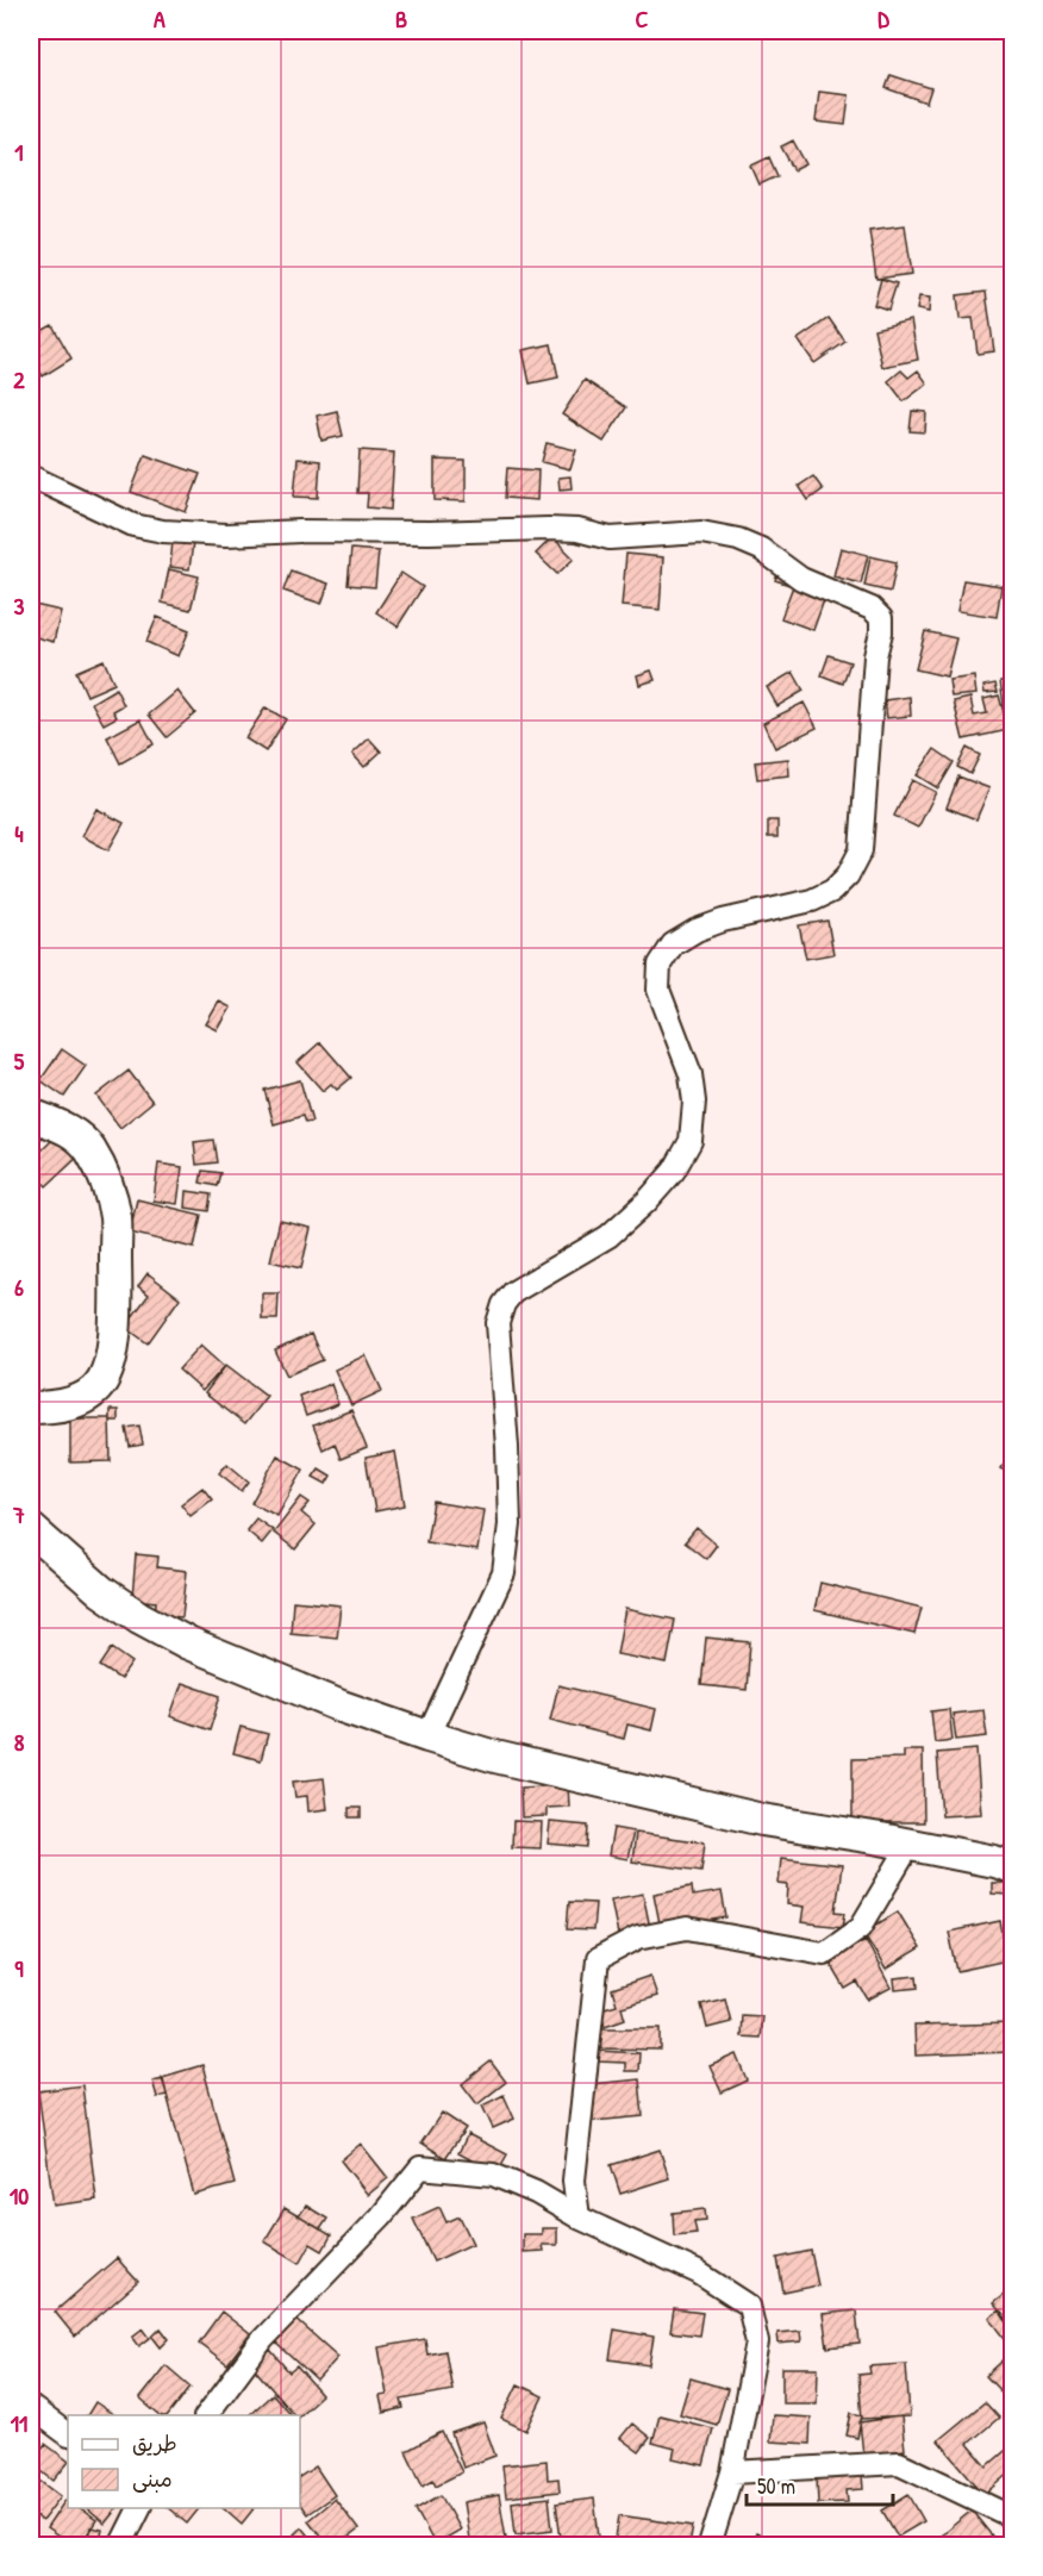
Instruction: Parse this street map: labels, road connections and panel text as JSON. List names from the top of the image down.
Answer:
{
  "legend": ["طريق", "مبنى"],
  "scale_bar": "50 m",
  "grid": {
    "columns": [
      "A",
      "B",
      "C",
      "D"
    ],
    "rows": [
      "1",
      "2",
      "3",
      "4",
      "5",
      "6",
      "7",
      "8",
      "9",
      "10",
      "11"
    ]
  }
}
